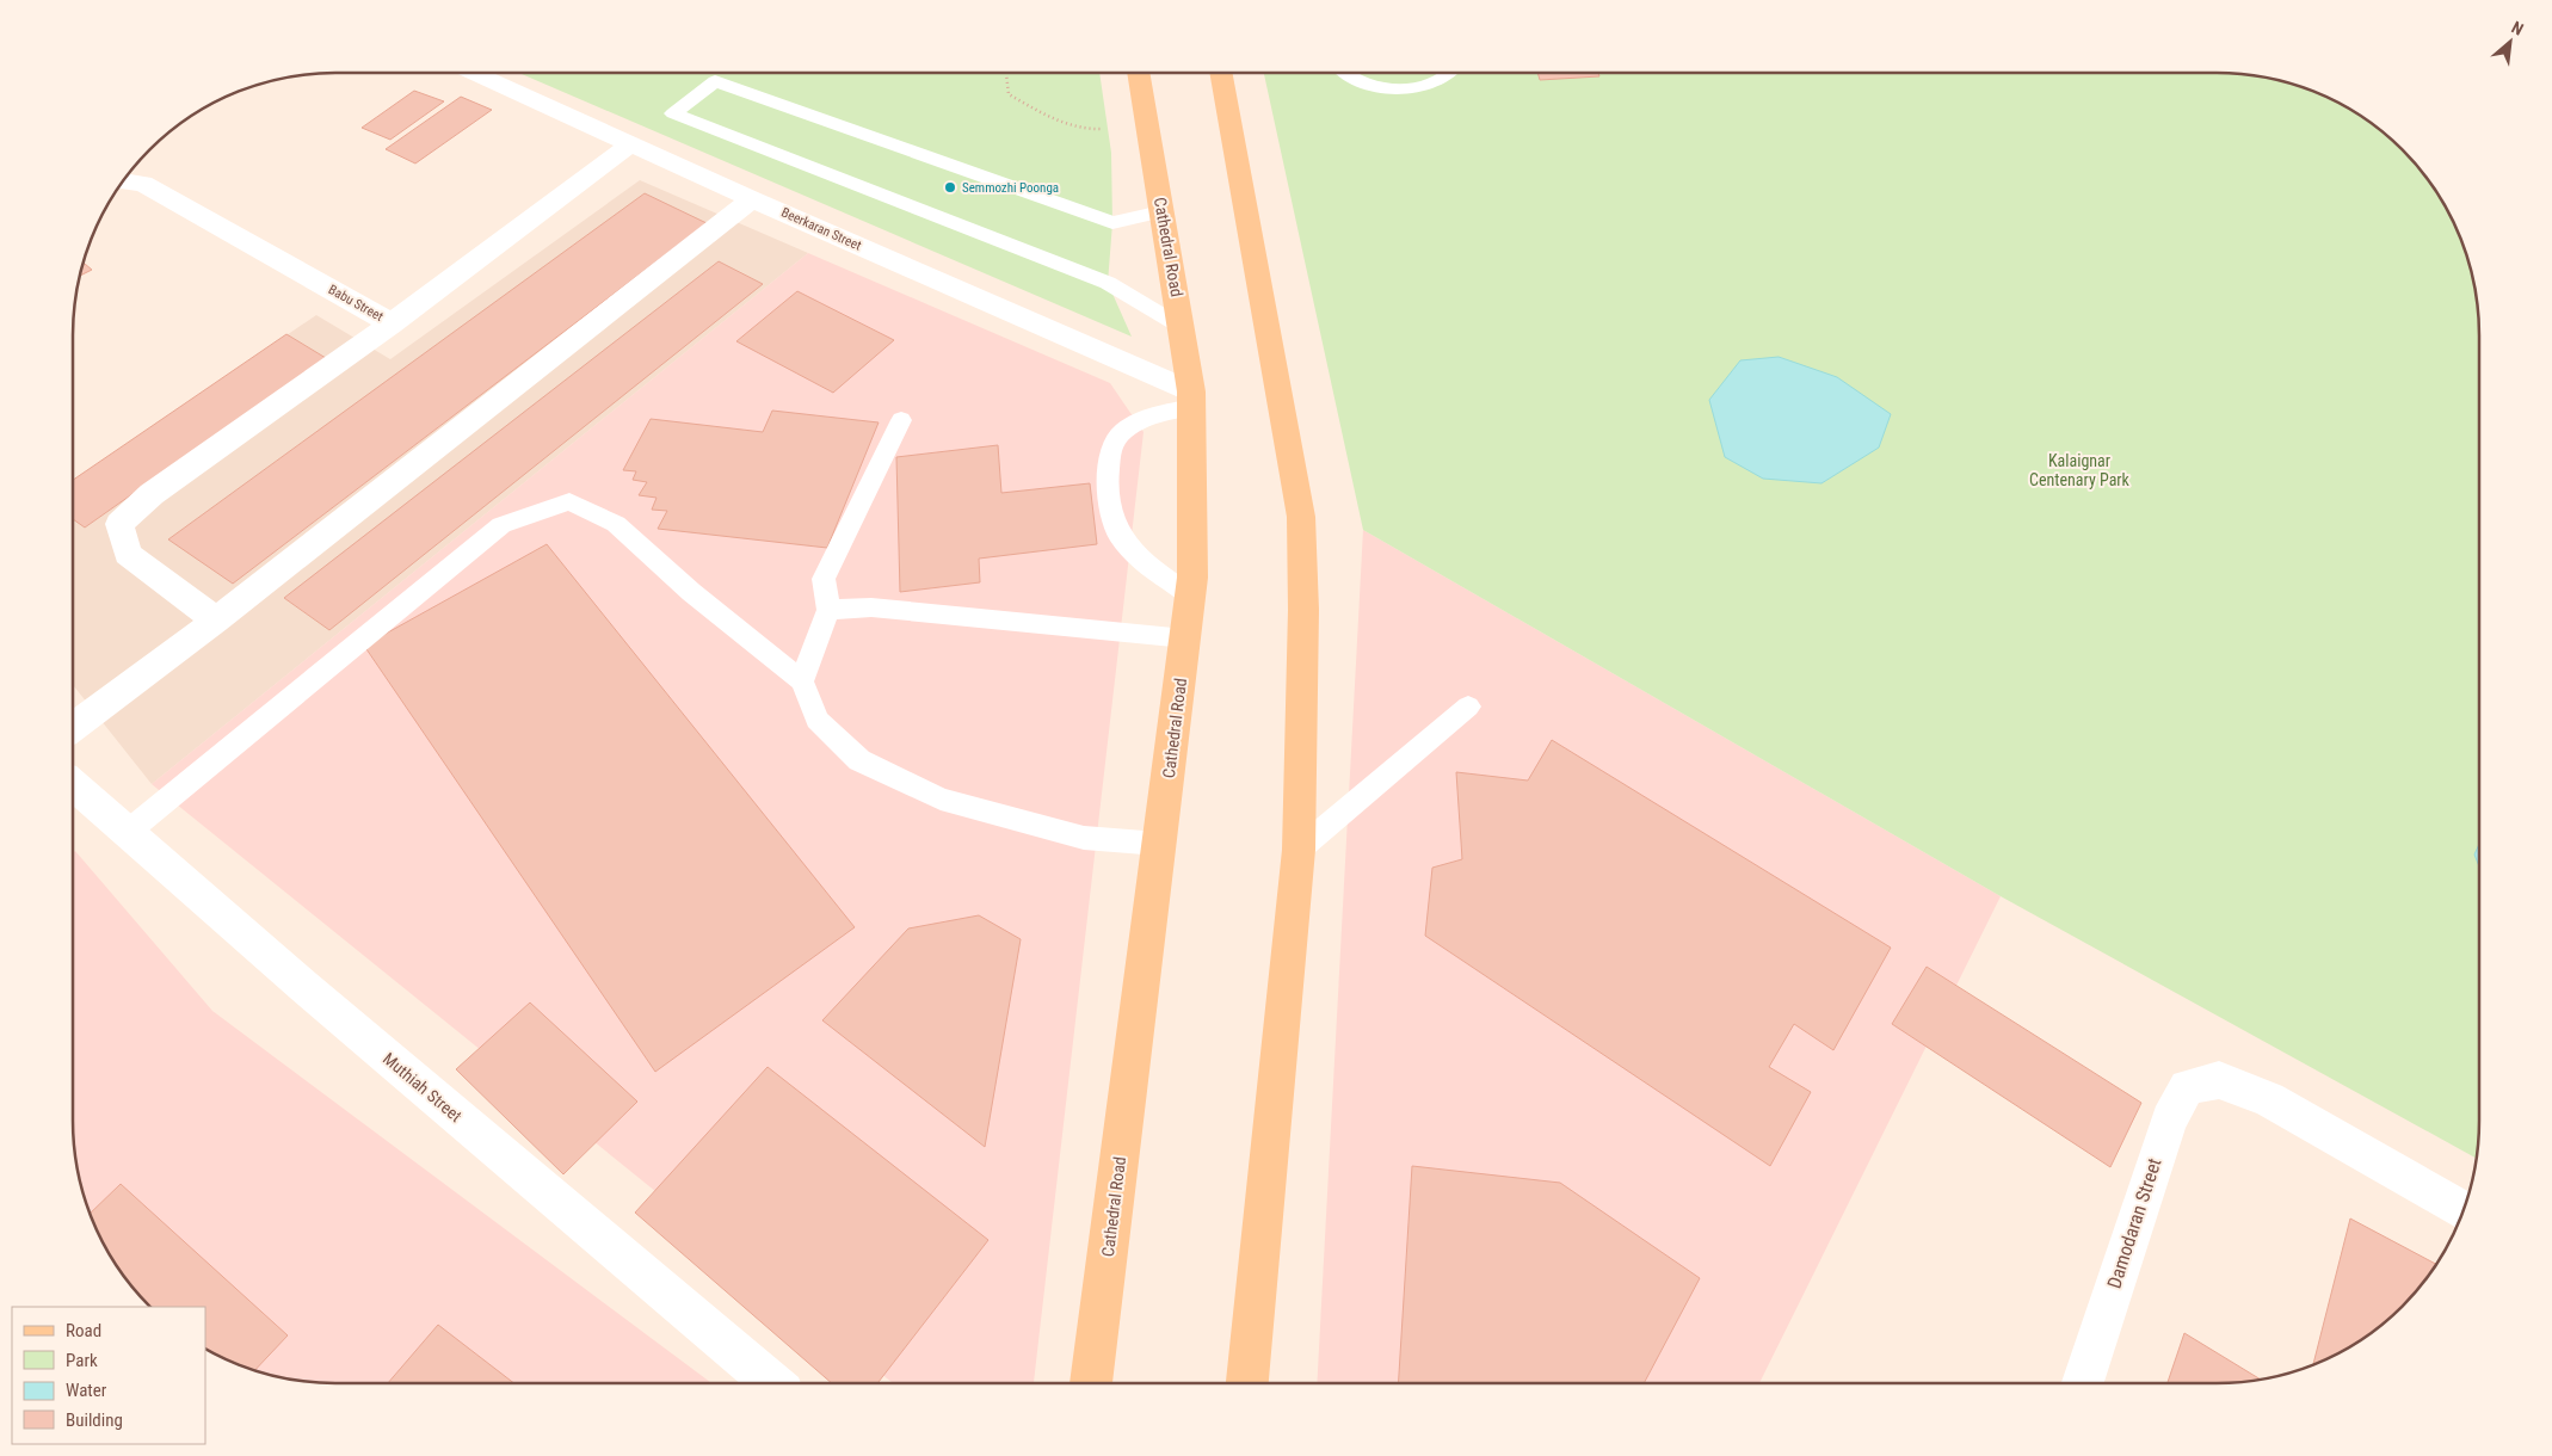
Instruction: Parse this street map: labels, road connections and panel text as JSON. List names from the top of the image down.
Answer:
{
  "streets": {
    "main road": ["Cathedral Road"],
    "street": [
      "Beerkaran Street",
      "Babu Street",
      "Muthiah Street",
      "Damodaran Street"
    ]
  },
  "crossings": [
    ["Beerkaran Street", "Cathedral Road"],
    ["Beerkaran Street", "Babu Street"]
  ],
  "parks": ["Kalaignar Centenary Park"],
  "places": ["Semmozhi Poonga"],
  "legend": [
    "Road",
    "Park",
    "Water",
    "Building"
  ],
  "north": "top right"
}
